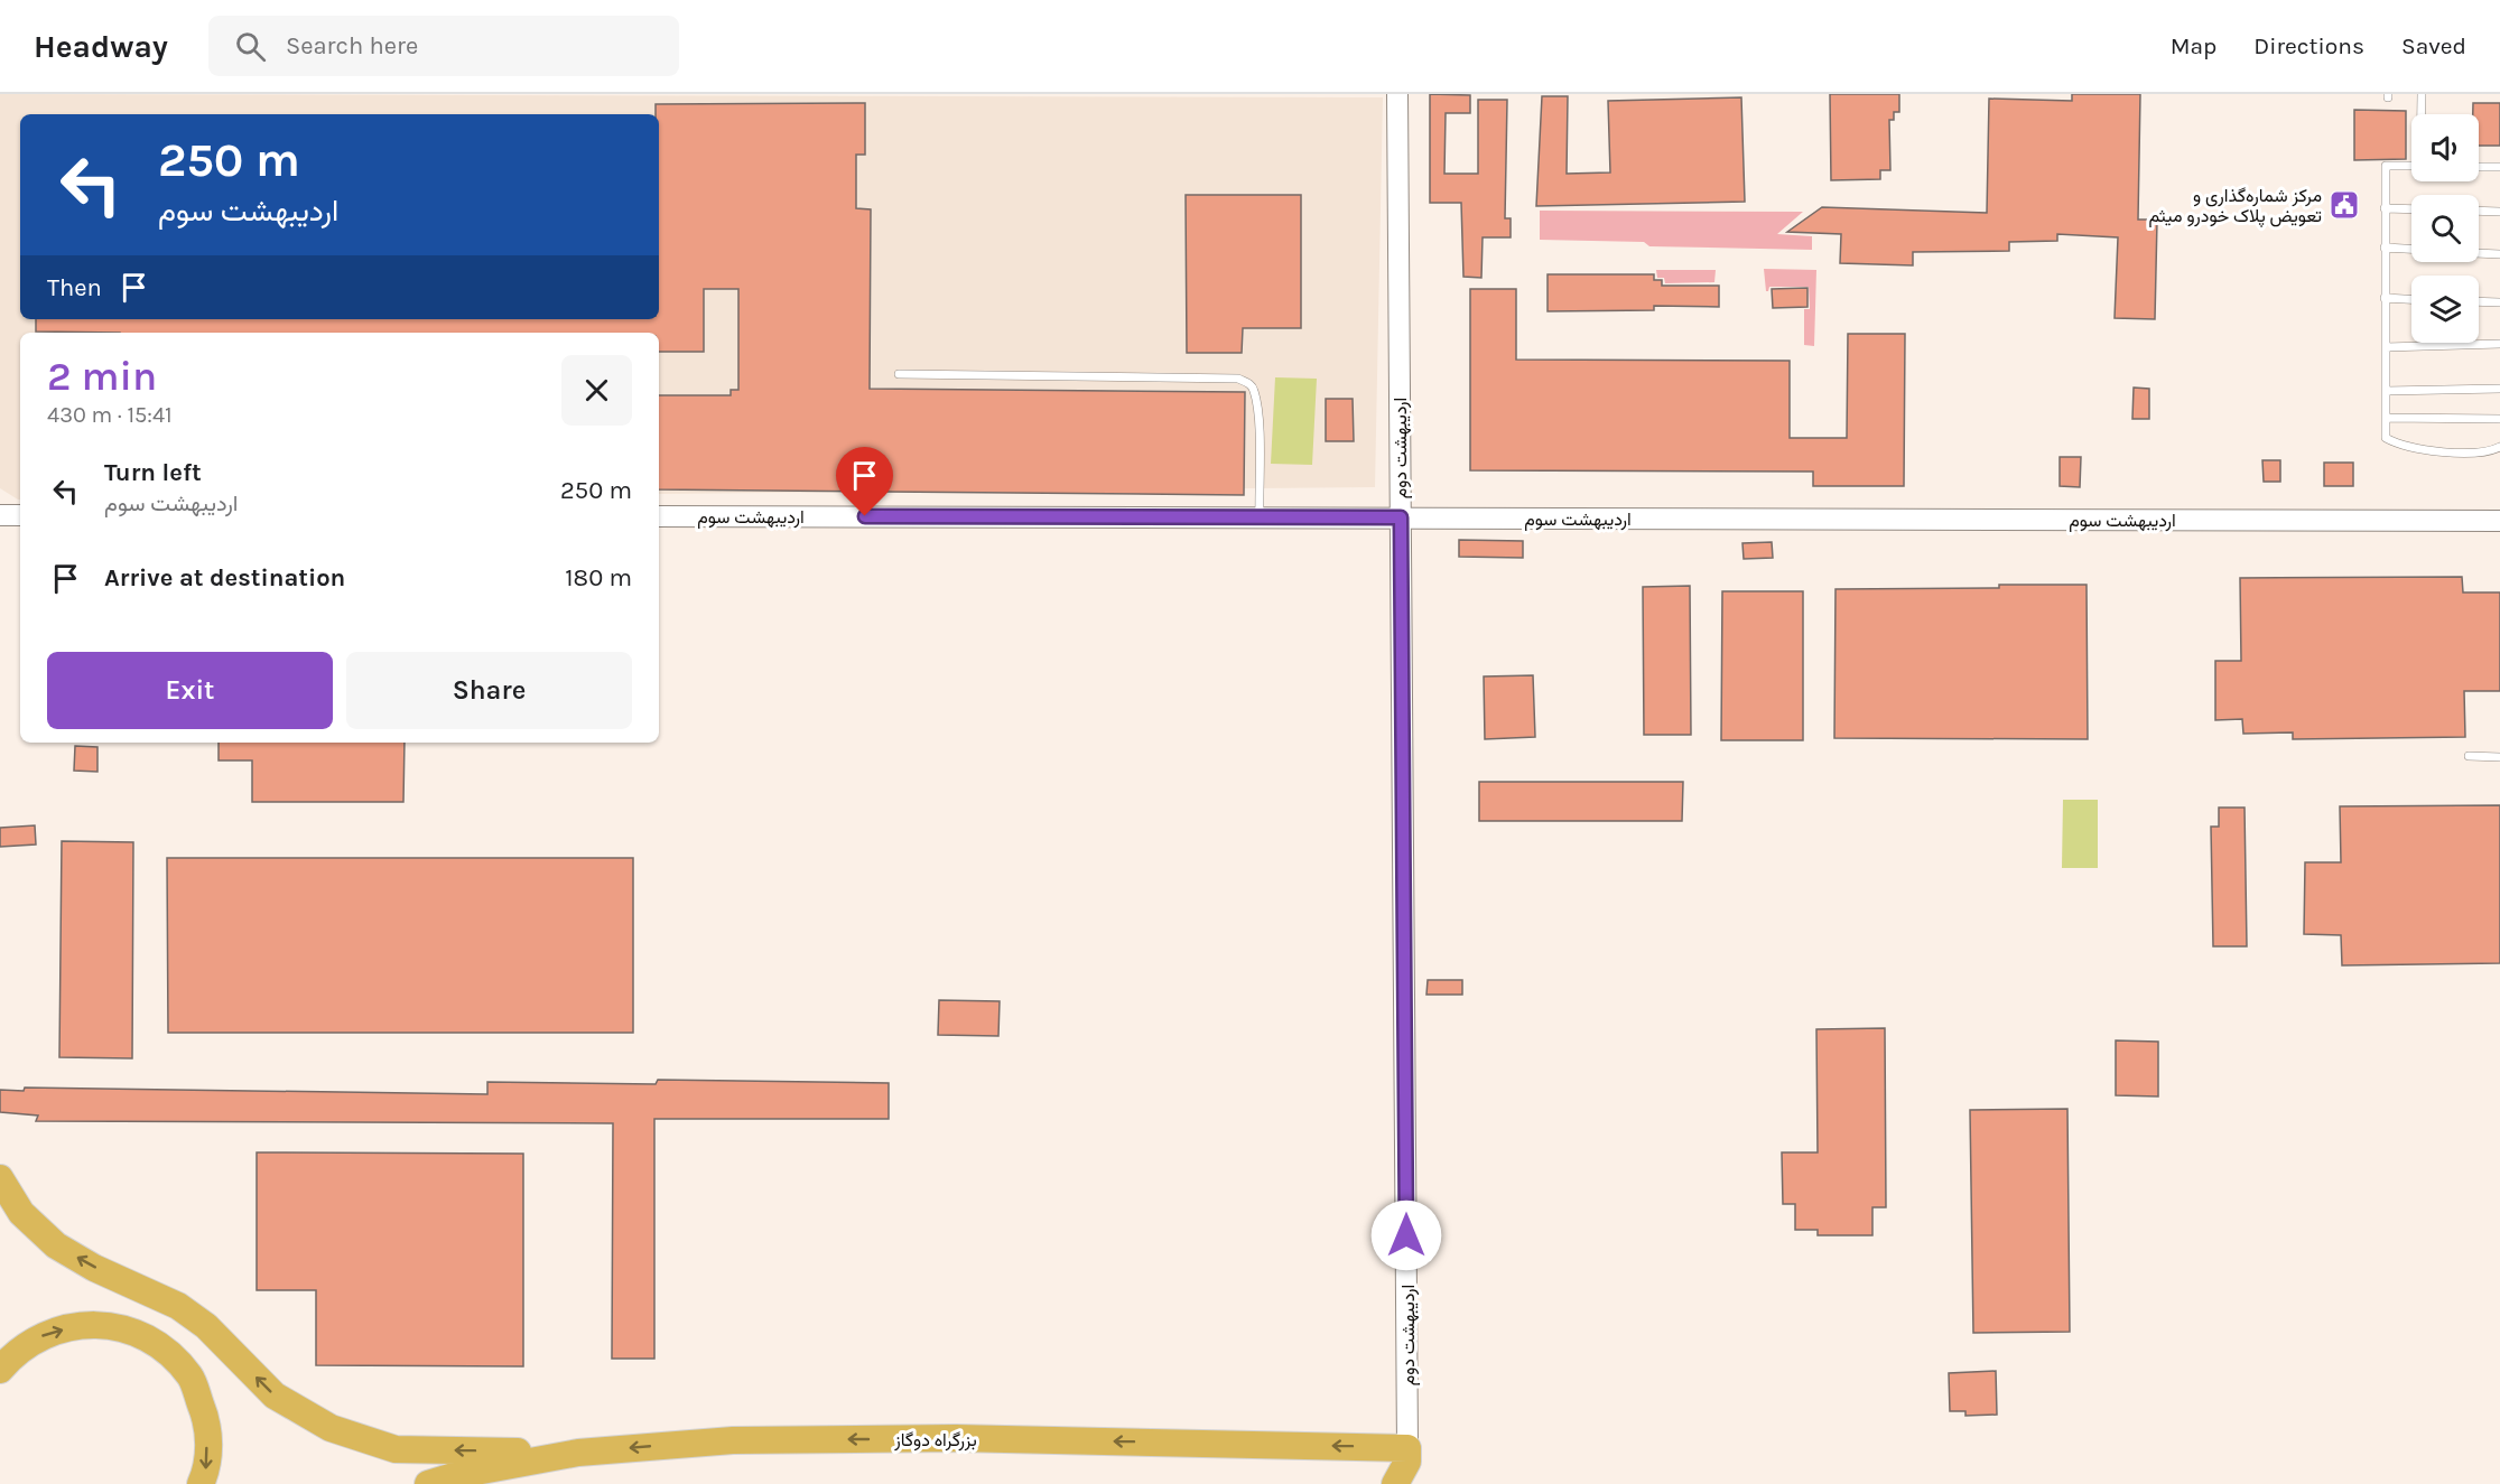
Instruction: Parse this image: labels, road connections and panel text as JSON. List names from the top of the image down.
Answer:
{
  "streets": {
    "highway": ["بزرگراه دوگاز"],
    "street": ["اردیبهشت دوم", "اردیبهشت سوم"]
  },
  "crossings": [
    ["اردیبهشت دوم", "اردیبهشت سوم"],
    ["اردیبهشت دوم", "بزرگراه دوگاز"]
  ],
  "one_way": ["بزرگراه دوگاز"],
  "places": {
    "public building": ["مرکز شماره‌گذاری و تعویض پلاک خودرو میثم"]
  },
  "page": {
    "header": "Headway",
    "search": "Search here",
    "nav": ["Map", "Directions", "Saved"],
    "turn": ["250 m", "اردیبهشت سوم"],
    "then": "Then",
    "heading": ["2 min", "430 m · 15:41"],
    "list": [
      {
        "name": "Turn left",
        "note": "اردیبهشت سوم",
        "value": "250 m"
      },
      {
        "name": "Arrive at destination",
        "value": "180 m"
      }
    ],
    "buttons": ["Exit", "Share"]
  }
}
